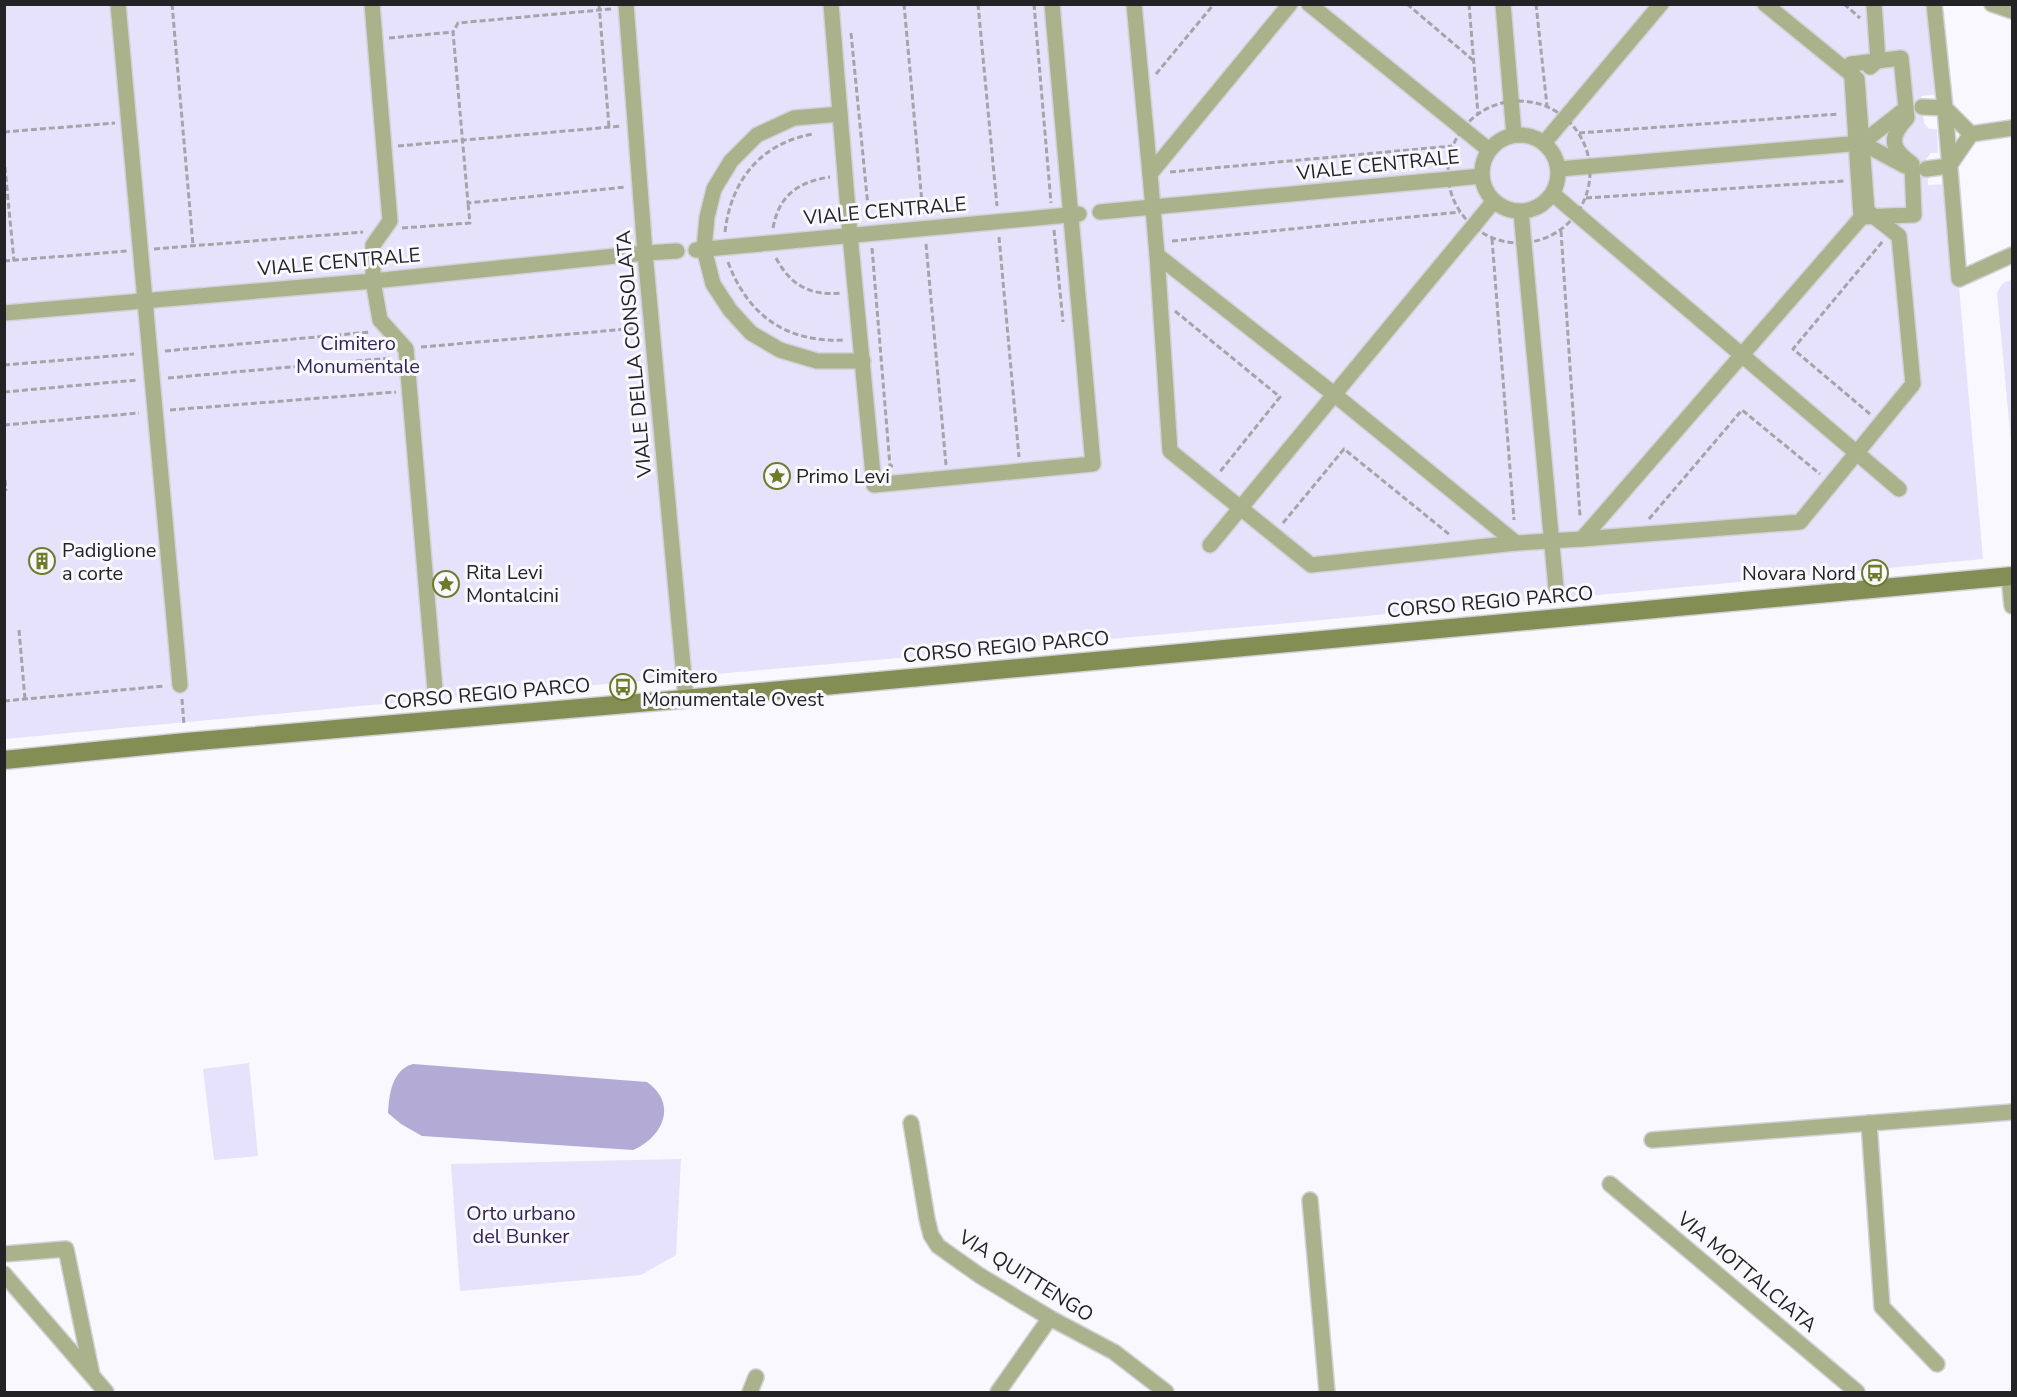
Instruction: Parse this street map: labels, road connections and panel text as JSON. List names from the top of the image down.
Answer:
{
  "streets": {
    "street": [
      "VIALE CENTRALE",
      "VIALE DELLA CONSOLATA",
      "CORSO REGIO PARCO",
      "VIA MOTTALCIATA",
      "VIA QUITTENGO"
    ]
  },
  "crossings": [
    ["VIALE CENTRALE", "VIALE DELLA CONSOLATA"],
    ["VIALE DELLA CONSOLATA", "CORSO REGIO PARCO"]
  ],
  "parks": ["Cimitero Monumentale", "Orto urbano del Bunker"],
  "places": {
    "place": ["Primo Levi", "Rita Levi Montalcini"],
    "building": ["Padiglione a corte"],
    "bus stop": ["Novara Nord", "Cimitero Monumentale Ovest"]
  }
}
